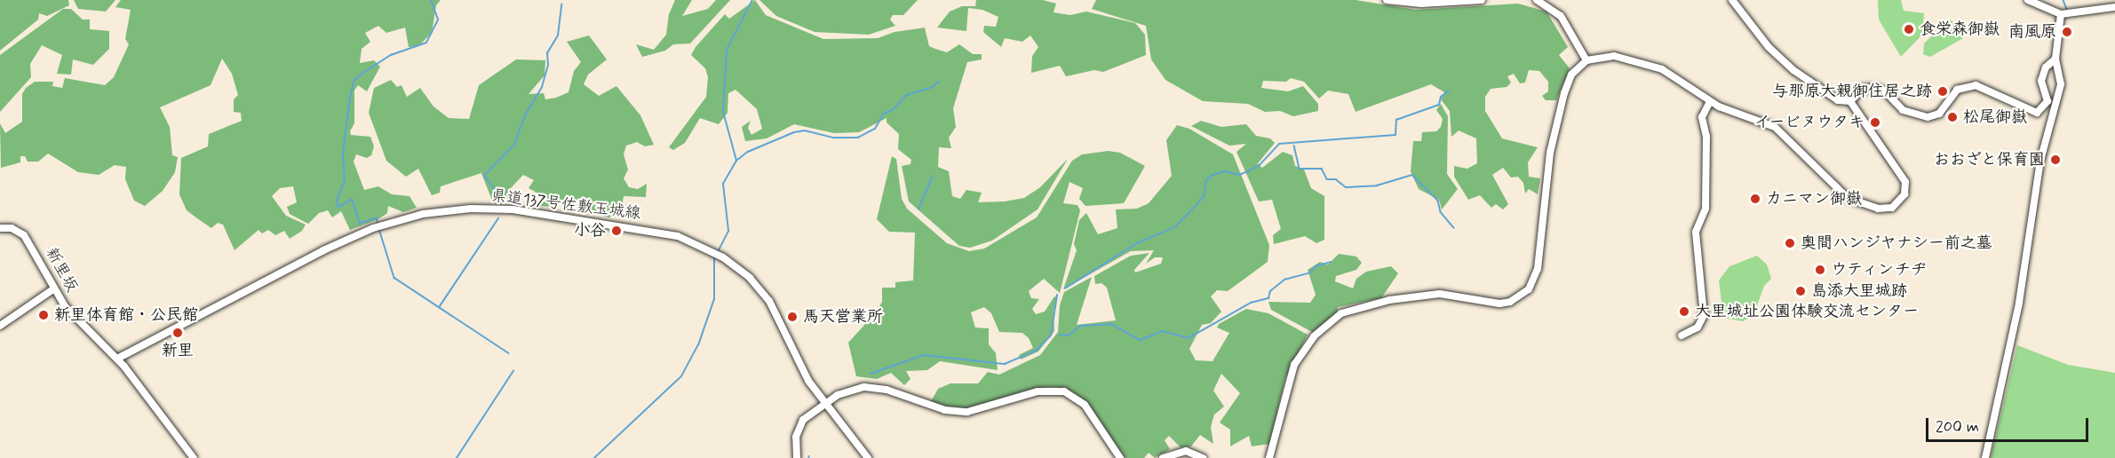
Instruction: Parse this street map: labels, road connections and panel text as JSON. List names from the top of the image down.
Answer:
{
  "streets": {
    "street": ["県道137号佐敷玉城線", "新里坂"]
  },
  "crossings": [
    ["県道137号佐敷玉城線", "新里坂"]
  ],
  "places": [
    "食栄森御嶽",
    "南風原",
    "与那原大親御住居之跡",
    "松尾御嶽",
    "イービヌウタキ",
    "おおざと保育園",
    "カニマン御嶽",
    "小谷",
    "奥間ハンジヤナシー前之墓",
    "ウティンチヂ",
    "島添大里城跡",
    "大里城址公園体験交流センター",
    "新里体育館・公民館",
    "馬天営業所",
    "新里"
  ],
  "scale_bar": "200 m"
}
